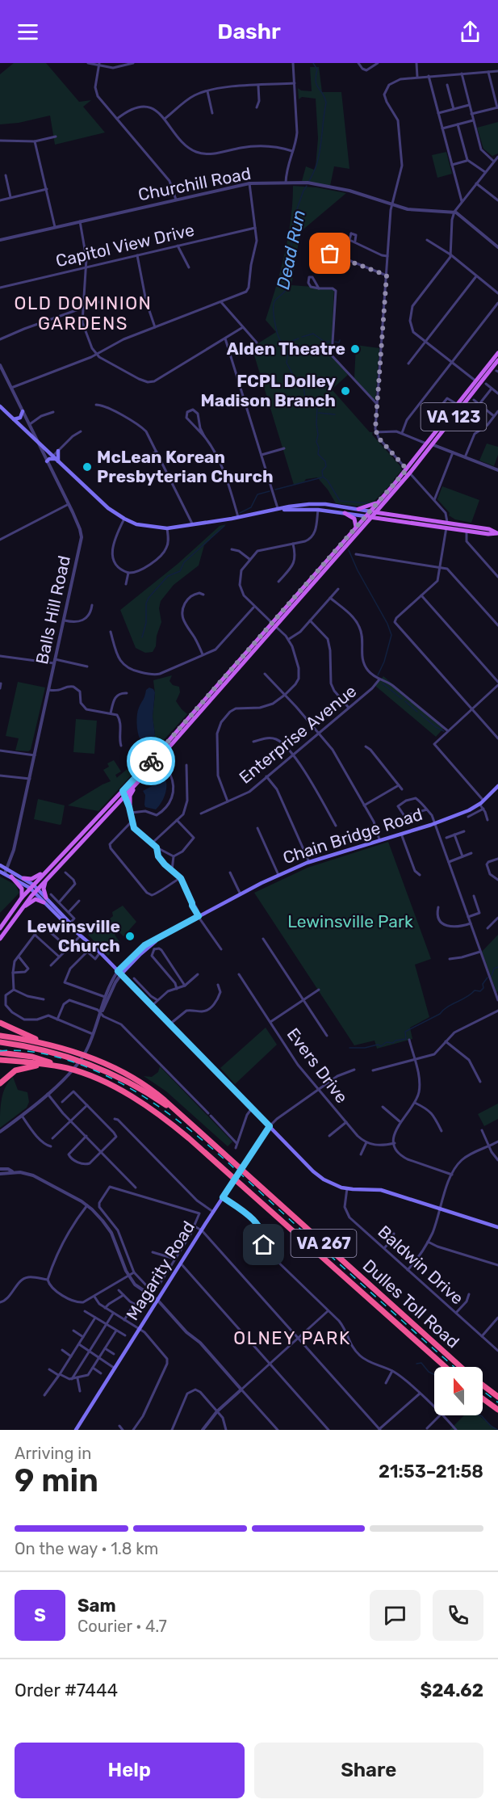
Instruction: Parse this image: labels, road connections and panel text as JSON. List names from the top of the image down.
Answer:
{
  "streets": {
    "highway": ["VA 267", "Dulles Toll Road"],
    "main road": ["VA 123", "Chain Bridge Road", "Magarity Road"],
    "street": [
      "Churchill Road",
      "Capitol View Drive",
      "Balls Hill Road",
      "Enterprise Avenue",
      "Evers Drive",
      "Baldwin Drive"
    ]
  },
  "districts": ["OLD DOMINION GARDENS", "OLNEY PARK"],
  "water": ["Dead Run"],
  "parks": ["Lewinsville Park"],
  "places": [
    "Alden Theatre",
    "FCPL Dolley Madison Branch",
    "McLean Korean Presbyterian Church",
    "Lewinsville Church"
  ],
  "north": "top",
  "page": {
    "header": "Dashr",
    "heading": ["9 min", "Arriving in", "21:53–21:58"],
    "panel": [
      "Sam",
      "Courier · 4.7",
      "Order #7444",
      "$24.62"
    ],
    "bar": "On the way · 1.8 km",
    "round": "S",
    "buttons": ["Help", "Share"]
  }
}
